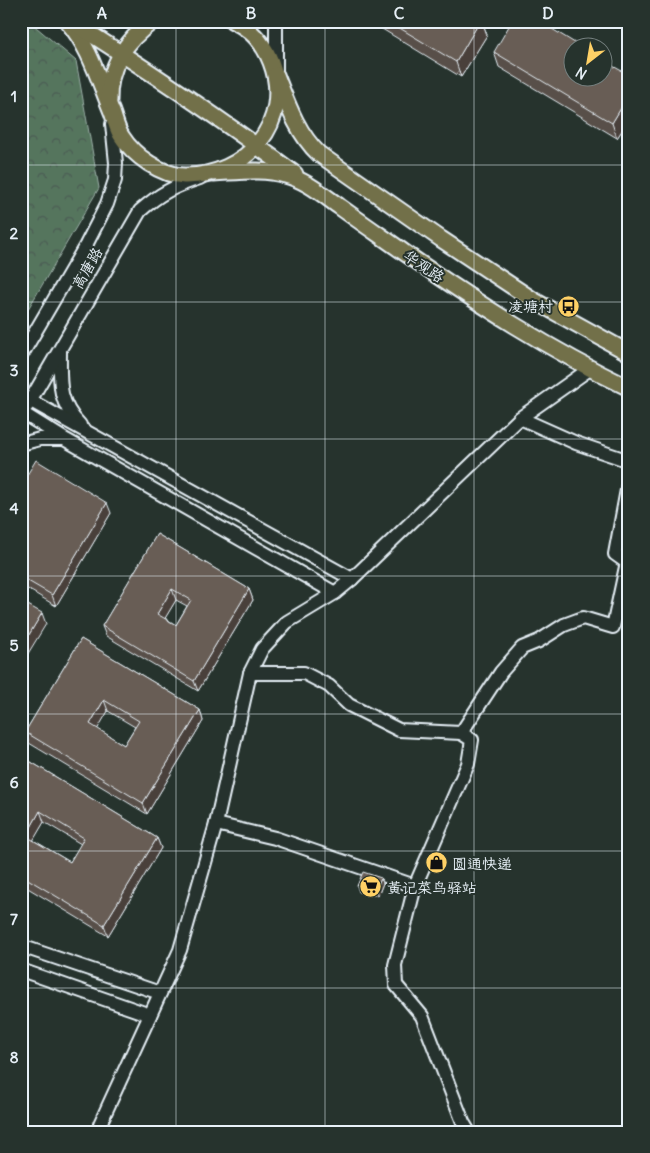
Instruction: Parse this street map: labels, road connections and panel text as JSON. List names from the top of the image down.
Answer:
{
  "streets": {
    "main road": ["华观路"],
    "street": ["高唐路"]
  },
  "crossings": [
    ["华观路", "高唐路"]
  ],
  "places": {
    "bus stop": ["凌塘村"],
    "shop": ["圆通快递"],
    "supermarket": ["黄记菜鸟驿站"]
  },
  "north": "bottom left",
  "grid": {
    "columns": [
      "A",
      "B",
      "C",
      "D"
    ],
    "rows": [
      "1",
      "2",
      "3",
      "4",
      "5",
      "6",
      "7",
      "8"
    ]
  }
}
